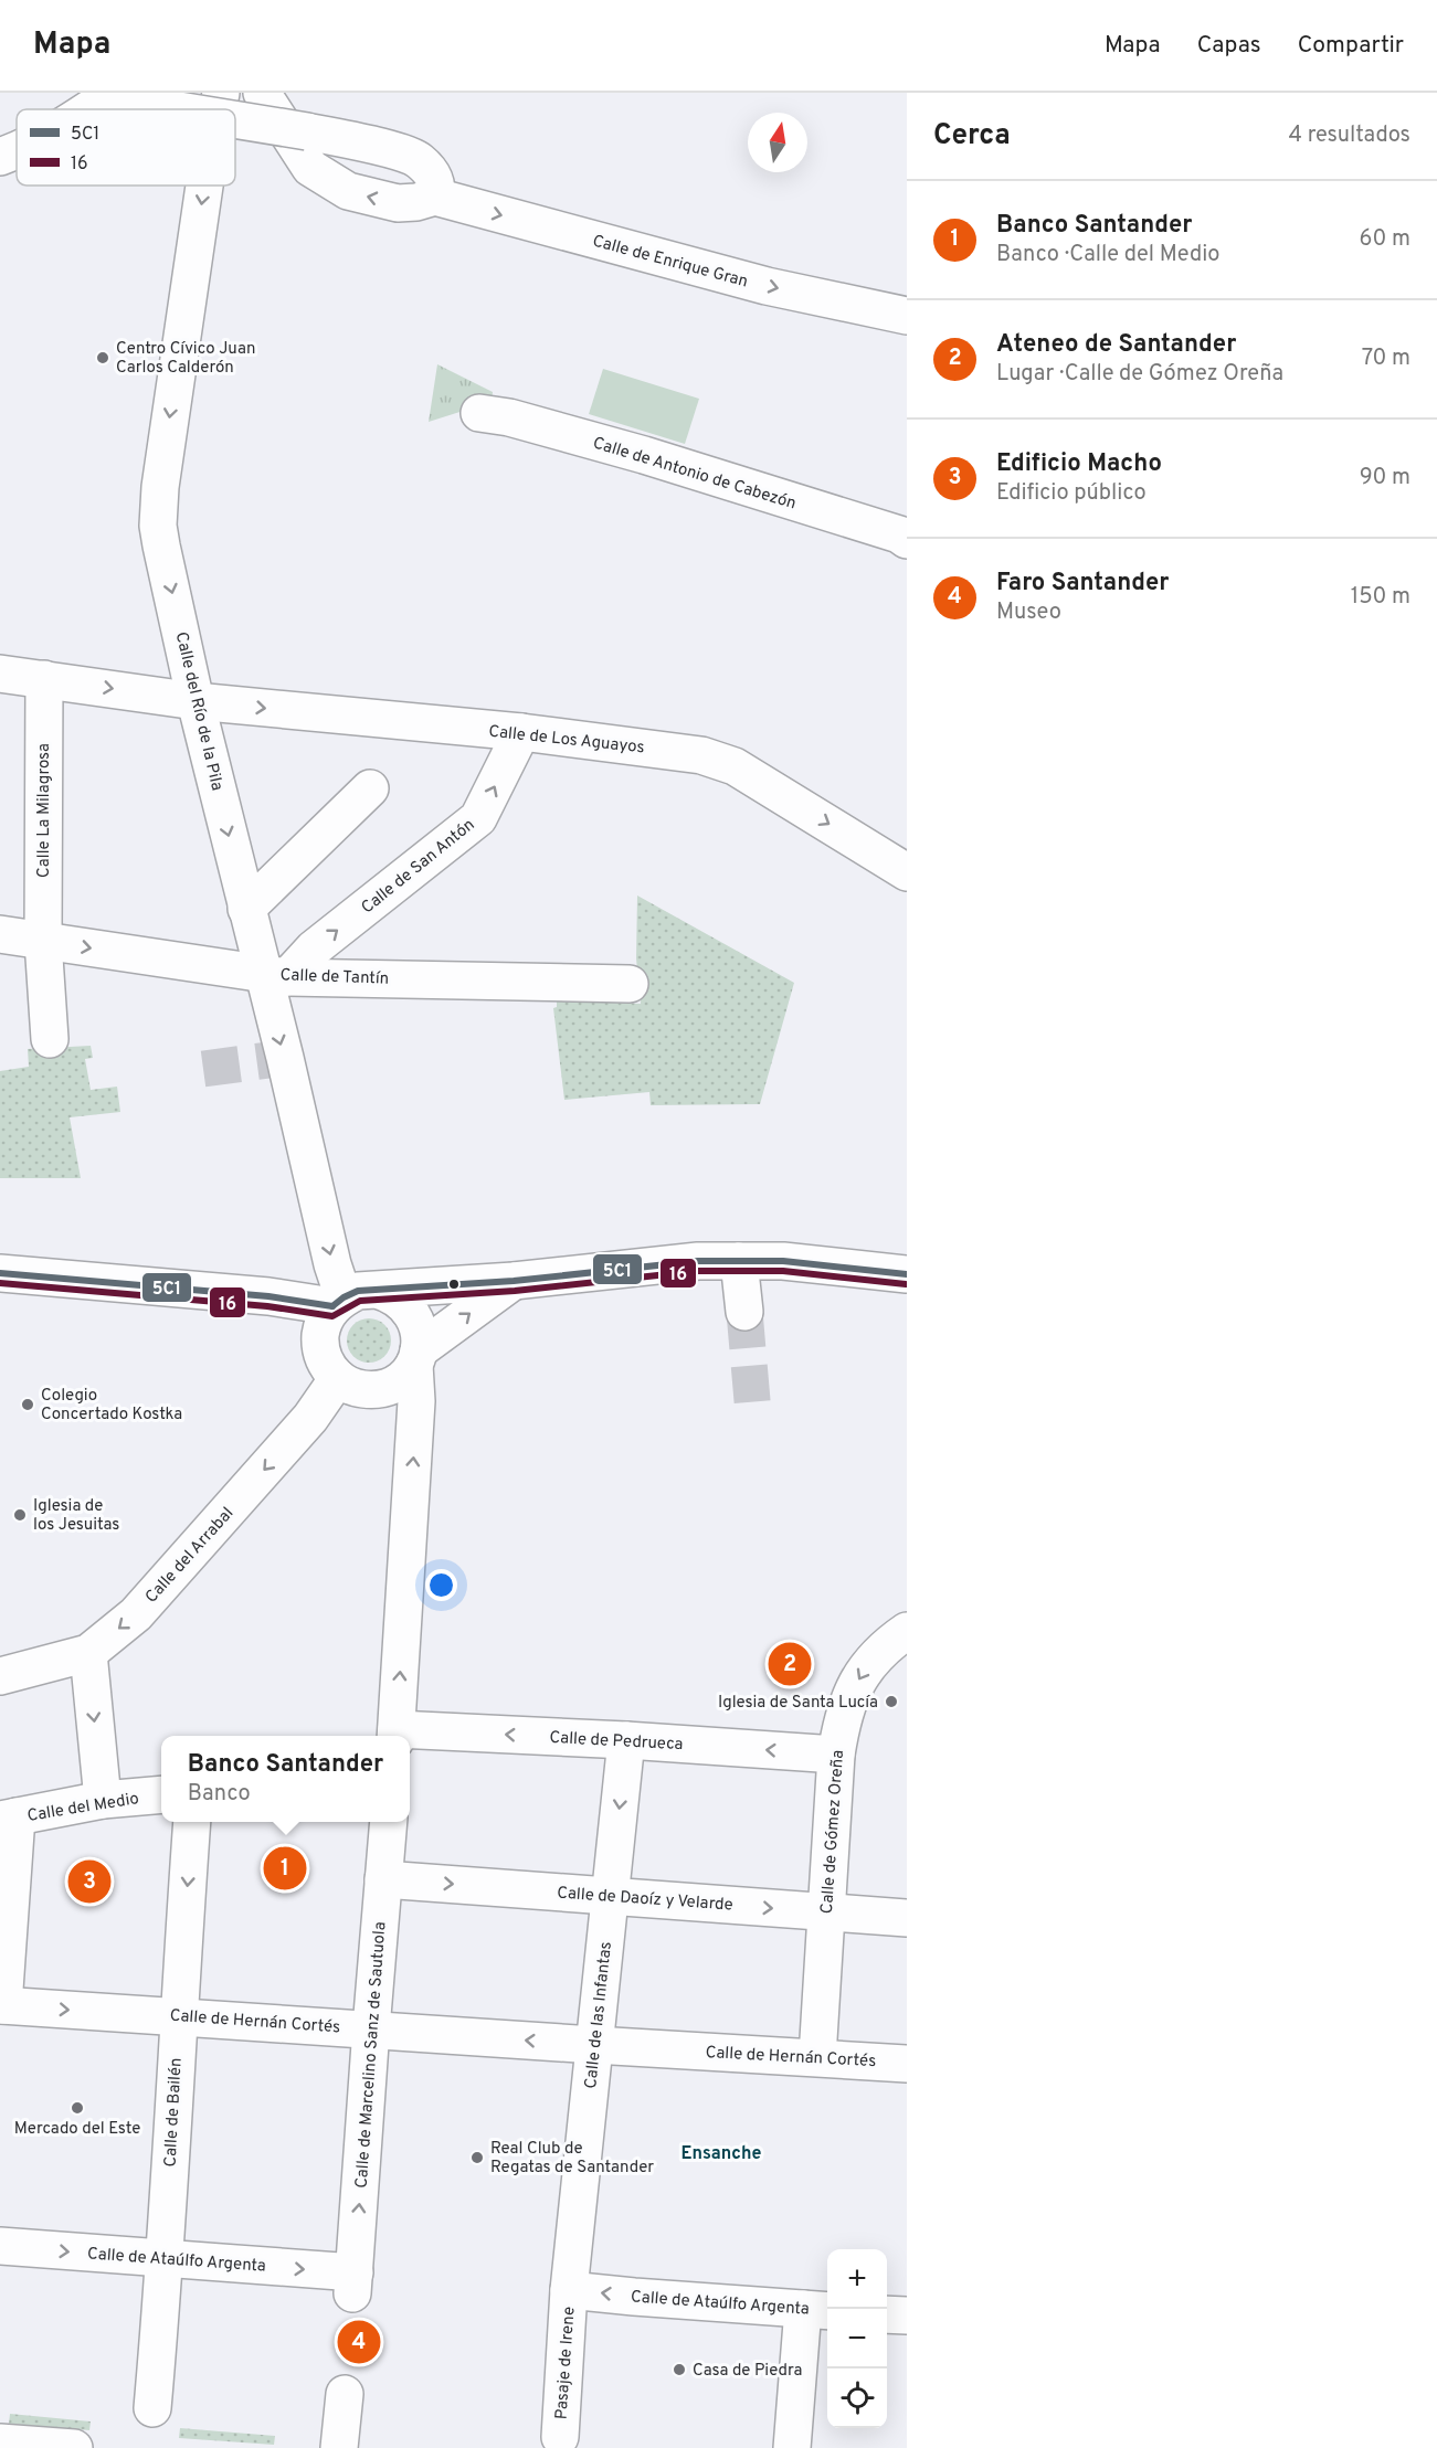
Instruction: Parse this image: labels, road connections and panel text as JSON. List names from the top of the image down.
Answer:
{
  "streets": {
    "street": [
      "Calle de Enrique Gran",
      "Calle de Antonio de Cabezón",
      "Calle del Río de la Pila",
      "Calle de Los Aguayos",
      "Calle La Milagrosa",
      "Calle de San Antón",
      "Calle de Tantín",
      "Calle del Arrabal",
      "Calle de Pedrueca",
      "Calle del Medio",
      "Calle de Gómez Oreña",
      "Calle de Daoíz y Velarde",
      "Calle de las Infantas",
      "Calle de Hernán Cortés",
      "Calle de Marcelino Sanz de Sautuola",
      "Calle de Bailén",
      "Calle de Ataúlfo Argenta",
      "Pasaje de Irene"
    ]
  },
  "crossings": [
    ["Calle del Río de la Pila", "Calle de Los Aguayos"],
    ["Calle del Río de la Pila", "Calle de San Antón"],
    ["Calle del Río de la Pila", "Calle de Tantín"],
    ["Calle de Los Aguayos", "Calle La Milagrosa"],
    ["Calle de Los Aguayos", "Calle de San Antón"],
    ["Calle La Milagrosa", "Calle de Tantín"],
    ["Calle de San Antón", "Calle de Tantín"],
    ["Calle de Pedrueca", "Calle de Gómez Oreña"],
    ["Calle de Pedrueca", "Calle de las Infantas"],
    ["Calle de Gómez Oreña", "Calle de Daoíz y Velarde"],
    ["Calle de Gómez Oreña", "Calle de Hernán Cortés"],
    ["Calle de Daoíz y Velarde", "Calle de las Infantas"],
    ["Calle de Daoíz y Velarde", "Calle de Marcelino Sanz de Sautuola"],
    ["Calle de las Infantas", "Calle de Hernán Cortés"],
    ["Calle de las Infantas", "Calle de Ataúlfo Argenta"],
    ["Calle de las Infantas", "Pasaje de Irene"],
    ["Calle de Hernán Cortés", "Calle de Marcelino Sanz de Sautuola"],
    ["Calle de Hernán Cortés", "Calle de Bailén"],
    ["Calle de Marcelino Sanz de Sautuola", "Calle de Ataúlfo Argenta"],
    ["Calle de Bailén", "Calle de Ataúlfo Argenta"],
    ["Calle de Ataúlfo Argenta", "Pasaje de Irene"]
  ],
  "one_way": [
    "Calle de Enrique Gran",
    "Calle del Río de la Pila",
    "Calle de Los Aguayos",
    "Calle del Arrabal",
    "Calle de Pedrueca",
    "Calle de Daoíz y Velarde",
    "Calle de Marcelino Sanz de Sautuola"
  ],
  "districts": ["Ensanche"],
  "places": [
    "Centro Cívico Juan Carlos Calderón",
    "Colegio Concertado Kostka",
    "Iglesia de los Jesuitas",
    "Iglesia de Santa Lucía",
    "Mercado del Este",
    "Real Club de Regatas de Santander",
    "Casa de Piedra"
  ],
  "lines": ["transit line 5C1", "transit line 16"],
  "legend": ["5C1", "16"],
  "north": "top",
  "page": {
    "header": "Mapa",
    "nav": ["Mapa", "Capas", "Compartir"],
    "heading": ["Cerca", "4 resultados"],
    "list": [
      {
        "mark": "1",
        "name": "Banco Santander",
        "note": "Banco · Calle del Medio",
        "value": "60 m"
      },
      {
        "mark": "2",
        "name": "Ateneo de Santander",
        "note": "Lugar · Calle de Gómez Oreña",
        "value": "70 m"
      },
      {
        "mark": "3",
        "name": "Edificio Macho",
        "note": "Edificio público",
        "value": "90 m"
      },
      {
        "mark": "4",
        "name": "Faro Santander",
        "note": "Museo",
        "value": "150 m"
      }
    ],
    "pins": [
      "2",
      "1",
      "3",
      "4"
    ],
    "popup": ["Banco Santander", "Banco"],
    "map_buttons": ["+", "−"]
  }
}
